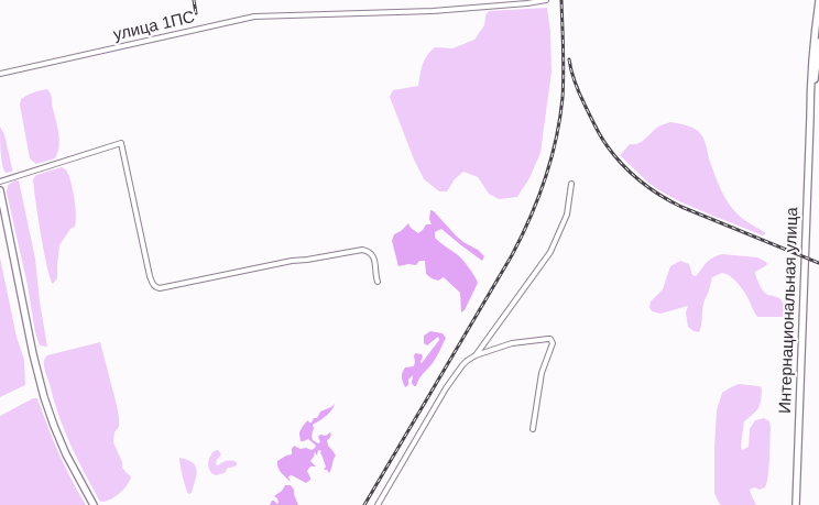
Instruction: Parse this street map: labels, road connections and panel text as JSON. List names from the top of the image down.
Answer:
{
  "streets": {
    "main road": ["Интернациональная улица"],
    "street": ["улица 1ПС"]
  }
}
